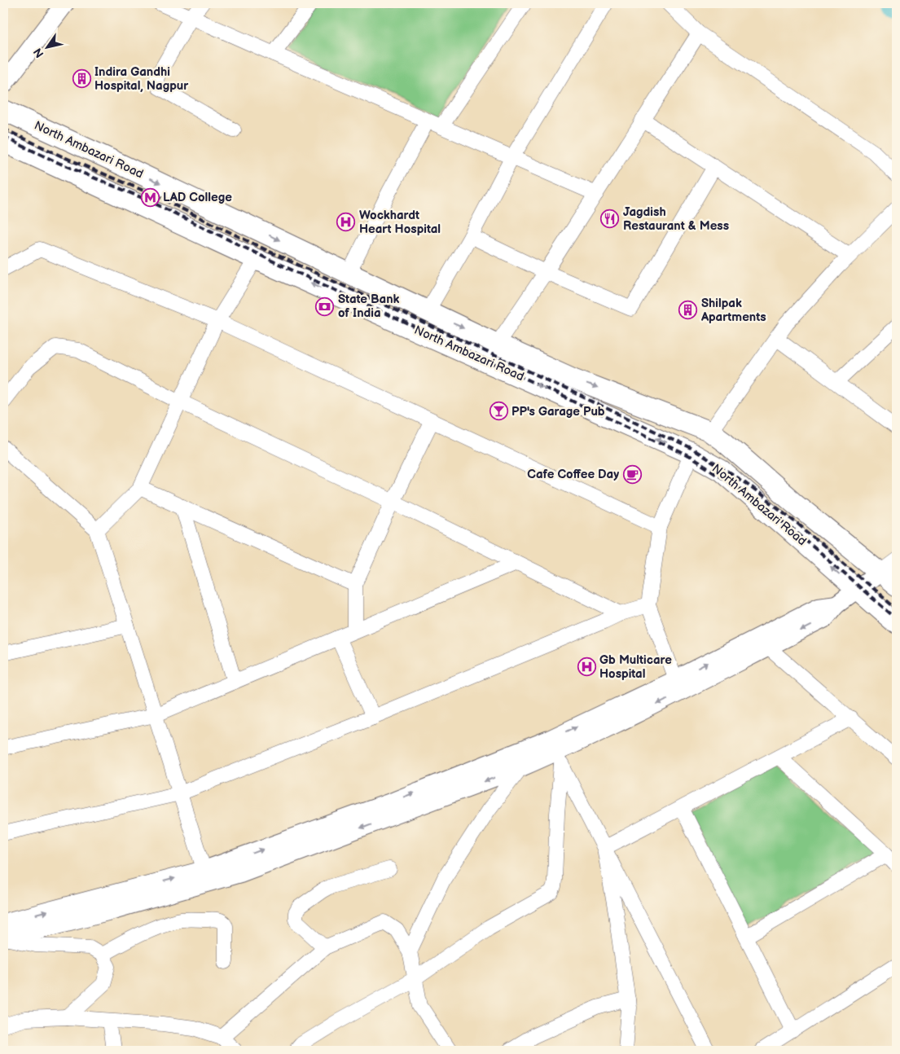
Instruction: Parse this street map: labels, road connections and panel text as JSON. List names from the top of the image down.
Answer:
{
  "streets": {
    "main road": ["North Ambazari Road"]
  },
  "places": {
    "building": ["Indira Gandhi Hospital, Nagpur", "Shilpak Apartments"],
    "metro station": ["LAD College"],
    "restaurant": ["Jagdish Restaurant & Mess"],
    "hospital": ["Wockhardt Heart Hospital", "Gb Multicare Hospital"],
    "bank": ["State Bank of India"],
    "bar": ["PP's Garage Pub"],
    "cafe": ["Cafe Coffee Day"]
  },
  "north": "bottom left"
}
